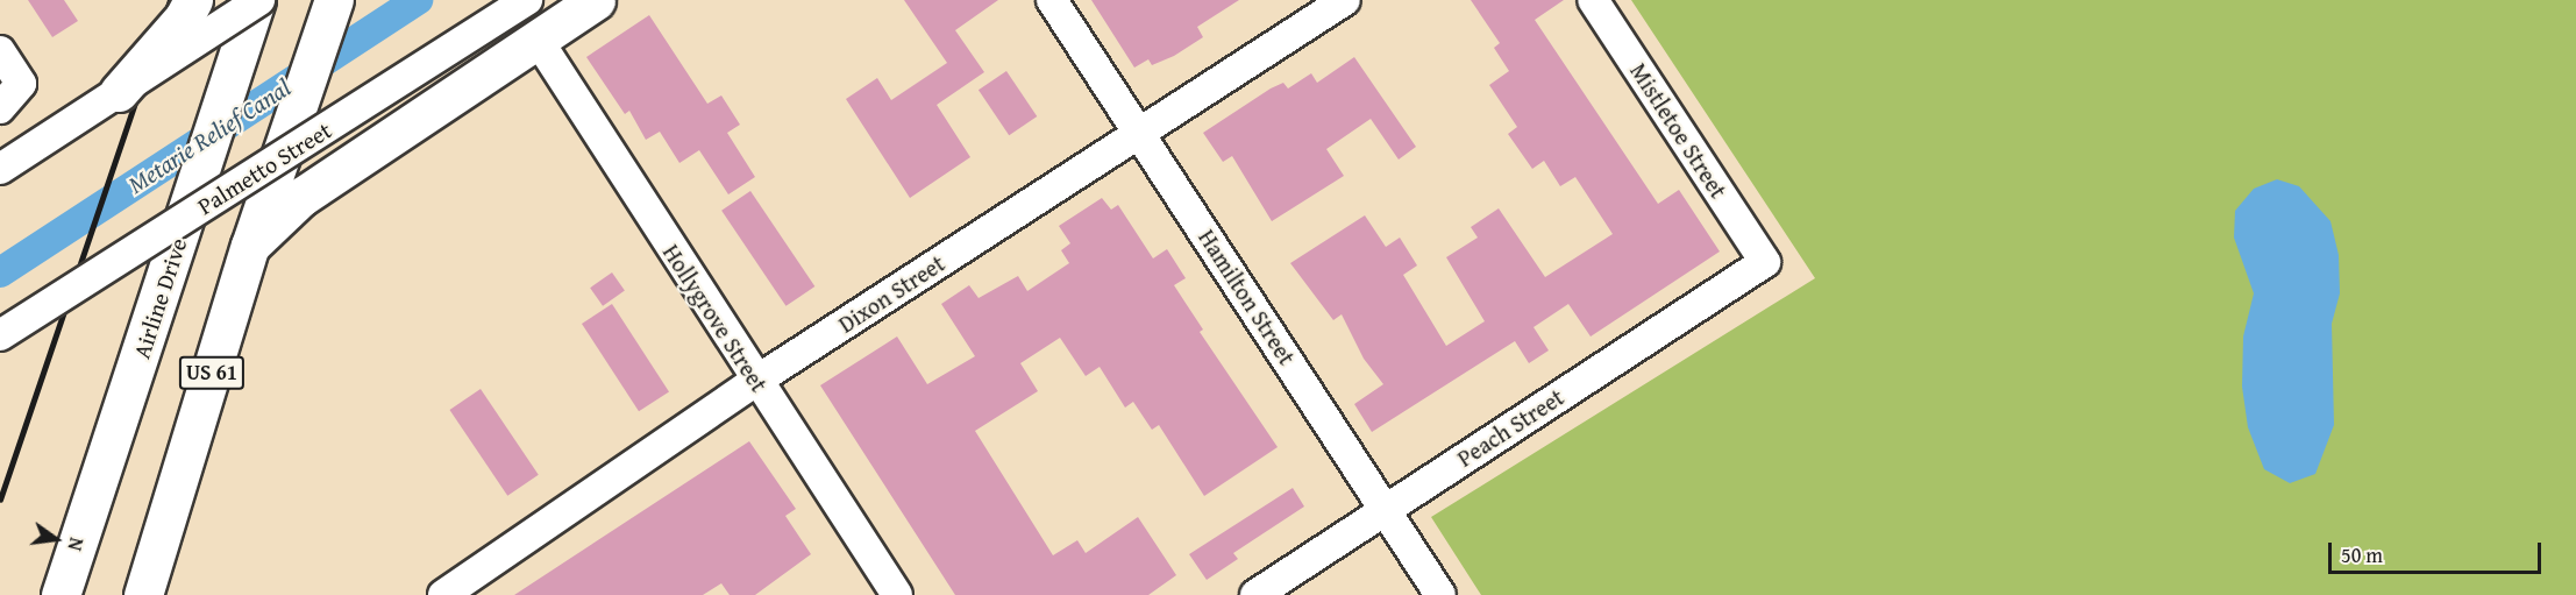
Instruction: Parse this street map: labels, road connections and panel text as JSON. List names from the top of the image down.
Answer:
{
  "streets": {
    "highway": ["Airline Drive", "US 61"],
    "street": [
      "Mistletoe Street",
      "Palmetto Street",
      "Dixon Street",
      "Hamilton Street",
      "Hollygrove Street",
      "Peach Street"
    ]
  },
  "crossings": [
    ["Mistletoe Street", "Peach Street"],
    ["Dixon Street", "Hamilton Street"],
    ["Dixon Street", "Hollygrove Street"],
    ["Hamilton Street", "Peach Street"]
  ],
  "water": ["Metarie Relief Canal"],
  "scale_bar": "50 m",
  "north": "right"
}
